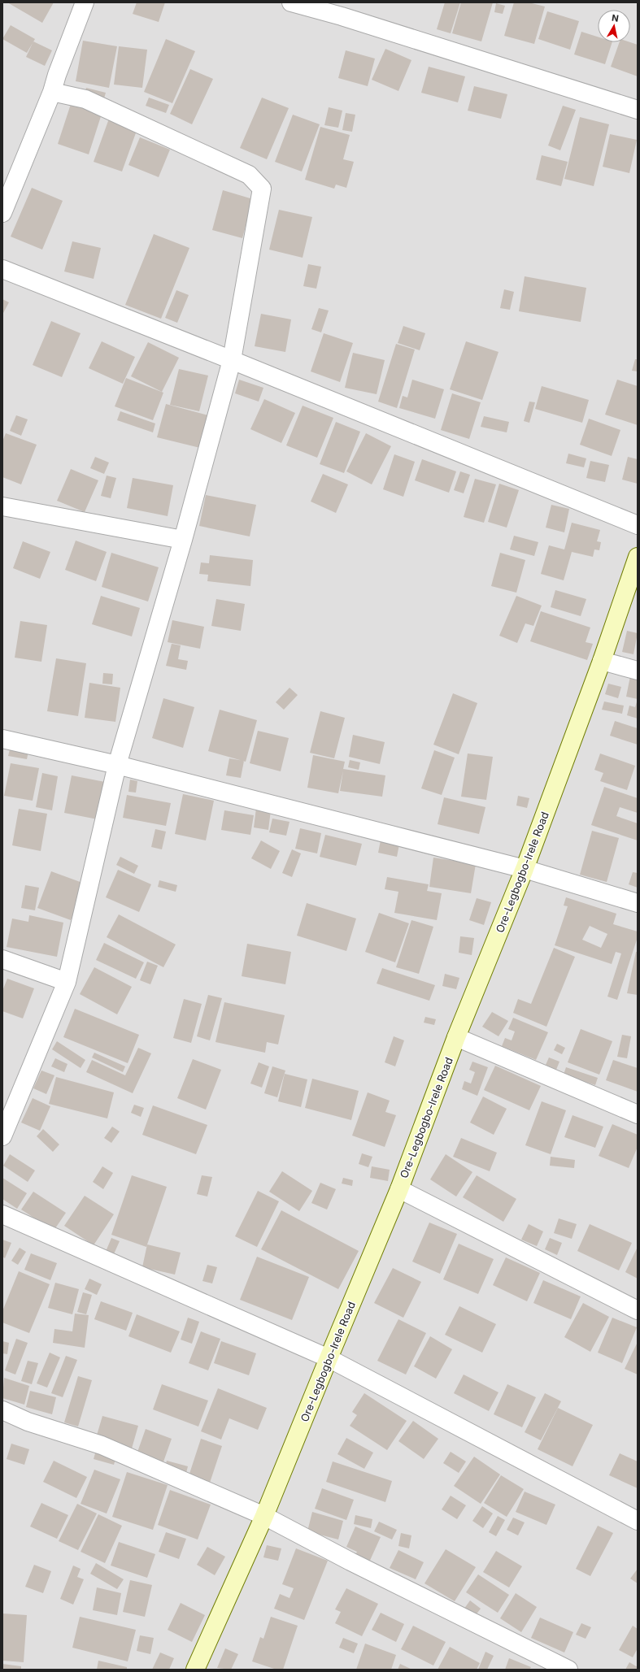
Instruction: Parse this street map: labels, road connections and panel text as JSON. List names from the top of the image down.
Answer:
{
  "streets": {
    "main road": ["Ore-Legbogbo-Irele Road"]
  },
  "north": "top"
}
